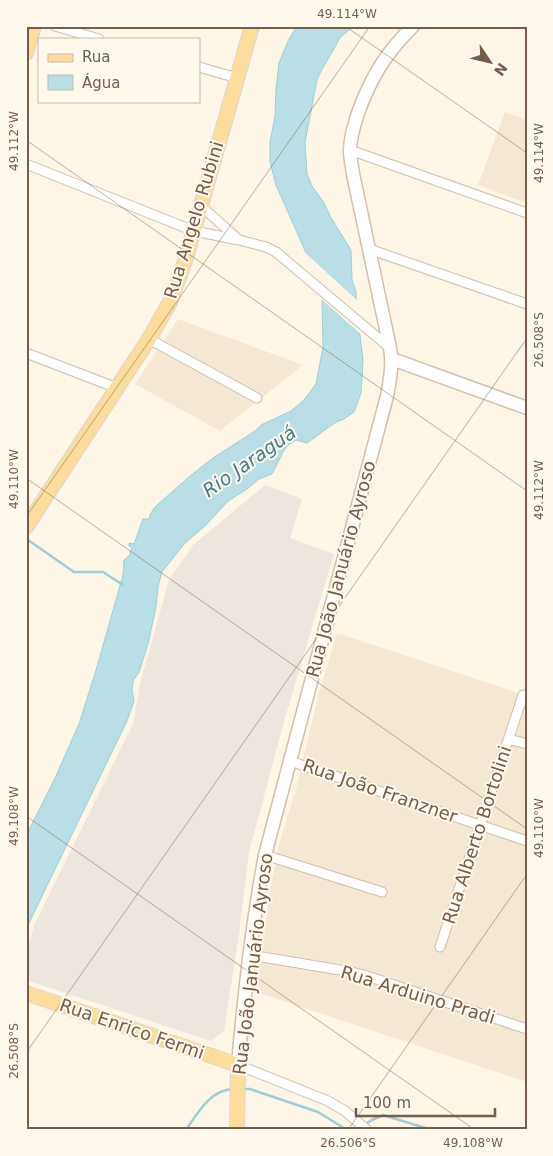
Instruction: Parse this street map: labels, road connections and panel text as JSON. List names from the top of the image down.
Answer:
{
  "streets": {
    "main road": ["Rua Angelo Rubini", "Rua João Januário Ayroso", "Rua Enrico Fermi"],
    "street": ["Rua João Franzner", "Rua Alberto Bortolini", "Rua Arduino Pradi"]
  },
  "crossings": [
    ["Rua João Januário Ayroso", "Rua João Franzner"],
    ["Rua João Januário Ayroso", "Rua Arduino Pradi"],
    ["Rua João Januário Ayroso", "Rua Enrico Fermi"],
    ["Rua João Franzner", "Rua Alberto Bortolini"]
  ],
  "water": ["Rio Jaraguá"],
  "legend": ["Rua", "Água"],
  "scale_bar": "100 m",
  "north": "bottom right",
  "coordinates": [
    "49.114°W",
    "49.112°W",
    "26.508°S",
    "49.110°W",
    "49.108°W",
    "26.506°S"
  ]
}
